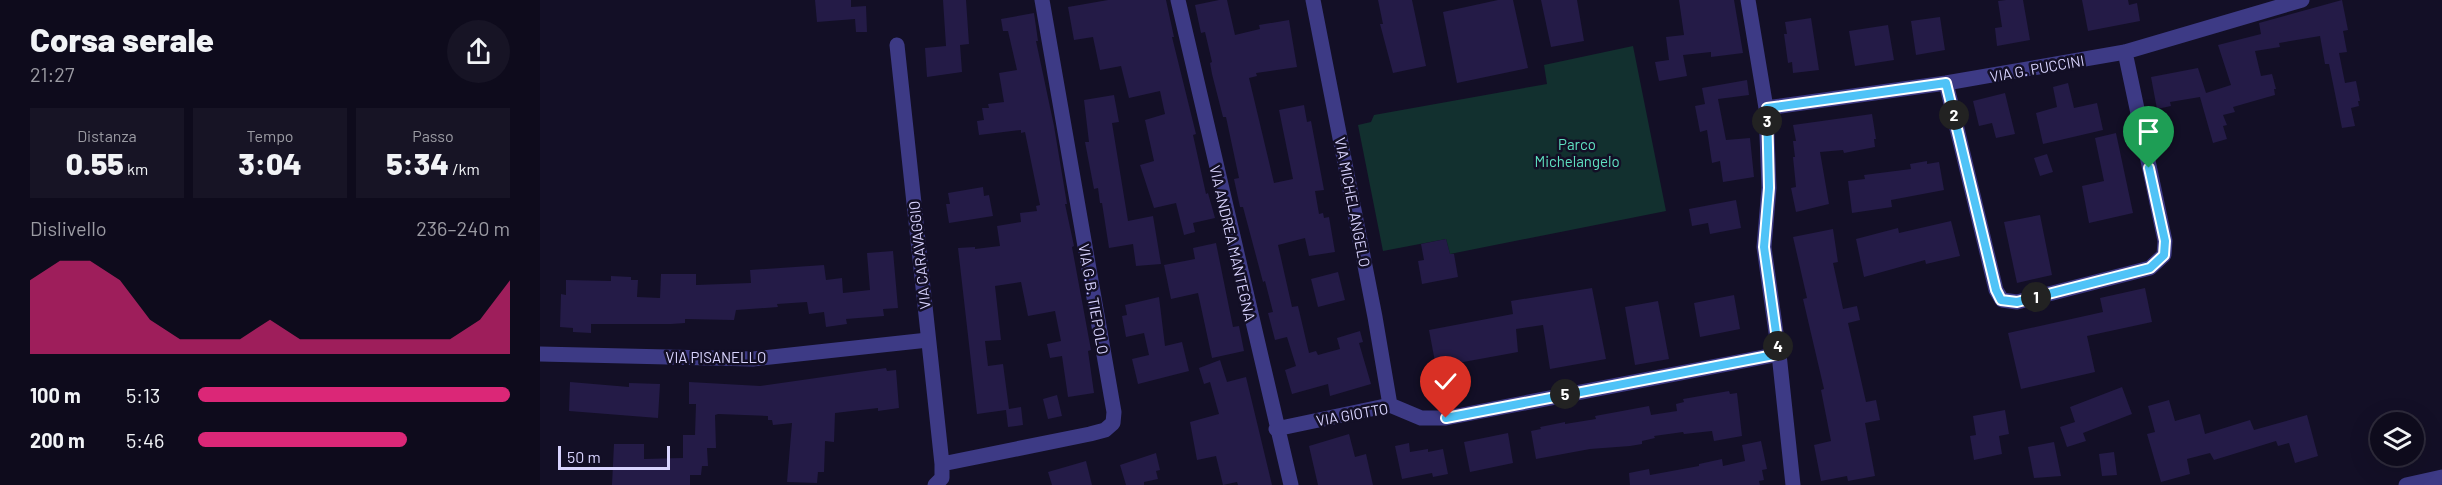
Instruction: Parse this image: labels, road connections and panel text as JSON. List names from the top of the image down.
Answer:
{
  "streets": {
    "street": [
      "VIA G. PUCCINI",
      "VIA MICHELANGELO",
      "VIA ANDREA MANTEGNA",
      "VIA CARAVAGGIO",
      "VIA G.B. TIEPOLO",
      "VIA PISANELLO",
      "VIA GIOTTO"
    ]
  },
  "crossings": [
    ["VIA MICHELANGELO", "VIA GIOTTO"],
    ["VIA ANDREA MANTEGNA", "VIA GIOTTO"],
    ["VIA CARAVAGGIO", "VIA G.B. TIEPOLO"],
    ["VIA CARAVAGGIO", "VIA PISANELLO"]
  ],
  "parks": ["Parco Michelangelo"],
  "scale_bar": "50 m",
  "page": {
    "heading": ["Corsa serale", "21:27"],
    "pins": [
      "2",
      "3",
      "1",
      "4",
      "5"
    ],
    "stats": [
      ["Distanza", "0.55 km"],
      ["Tempo", "3:04"],
      ["Passo", "5:34 /km"]
    ],
    "chart": ["Dislivello", "236–240 m"],
    "list": [
      {
        "name": "100 m",
        "note": "5:13"
      },
      {
        "name": "200 m",
        "note": "5:46"
      }
    ],
    "scale": "50 m"
  }
}
